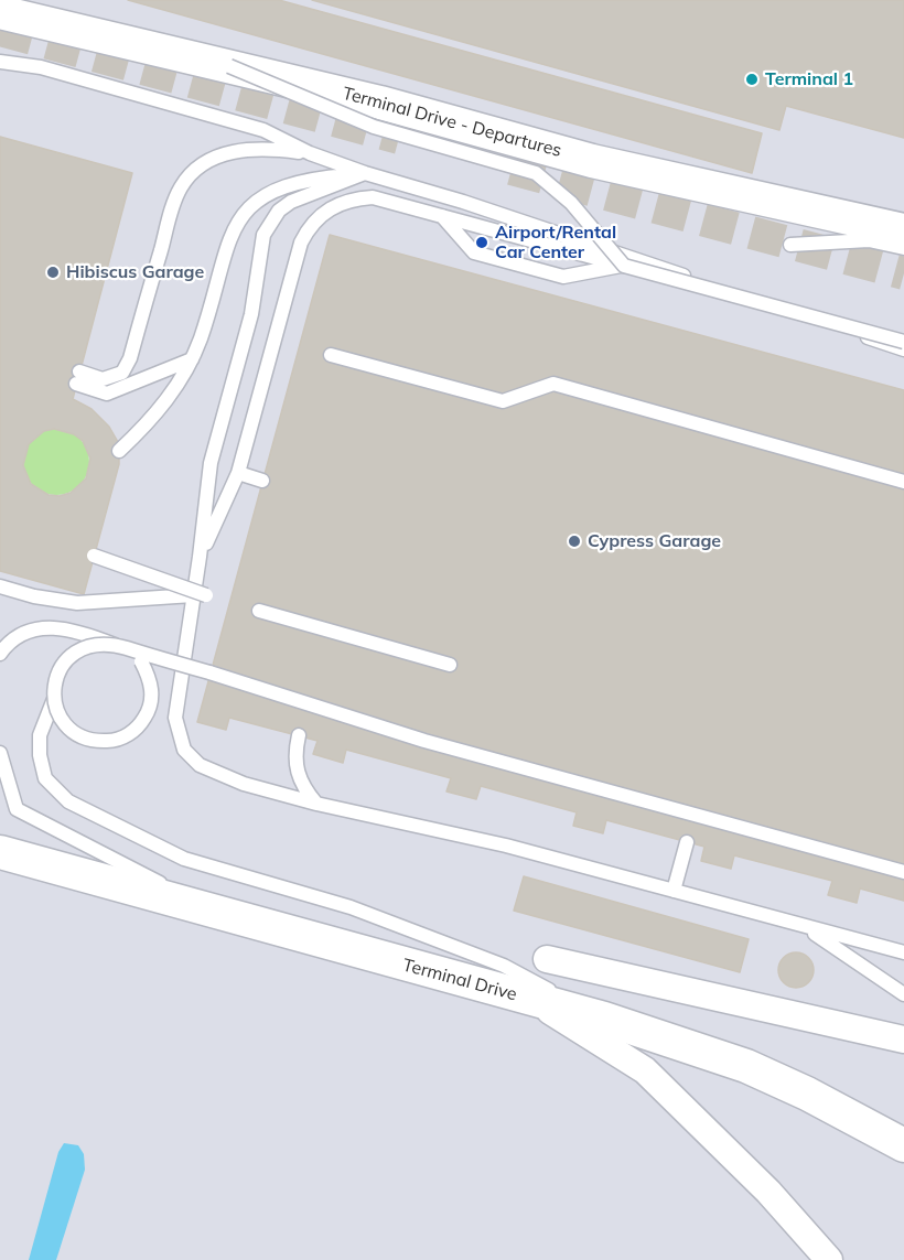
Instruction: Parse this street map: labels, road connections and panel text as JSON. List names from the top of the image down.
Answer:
{
  "streets": {
    "street": ["Terminal Drive - Departures", "Terminal Drive"]
  },
  "places": [
    "Terminal 1",
    "Airport/Rental Car Center",
    "Hibiscus Garage",
    "Cypress Garage"
  ]
}
